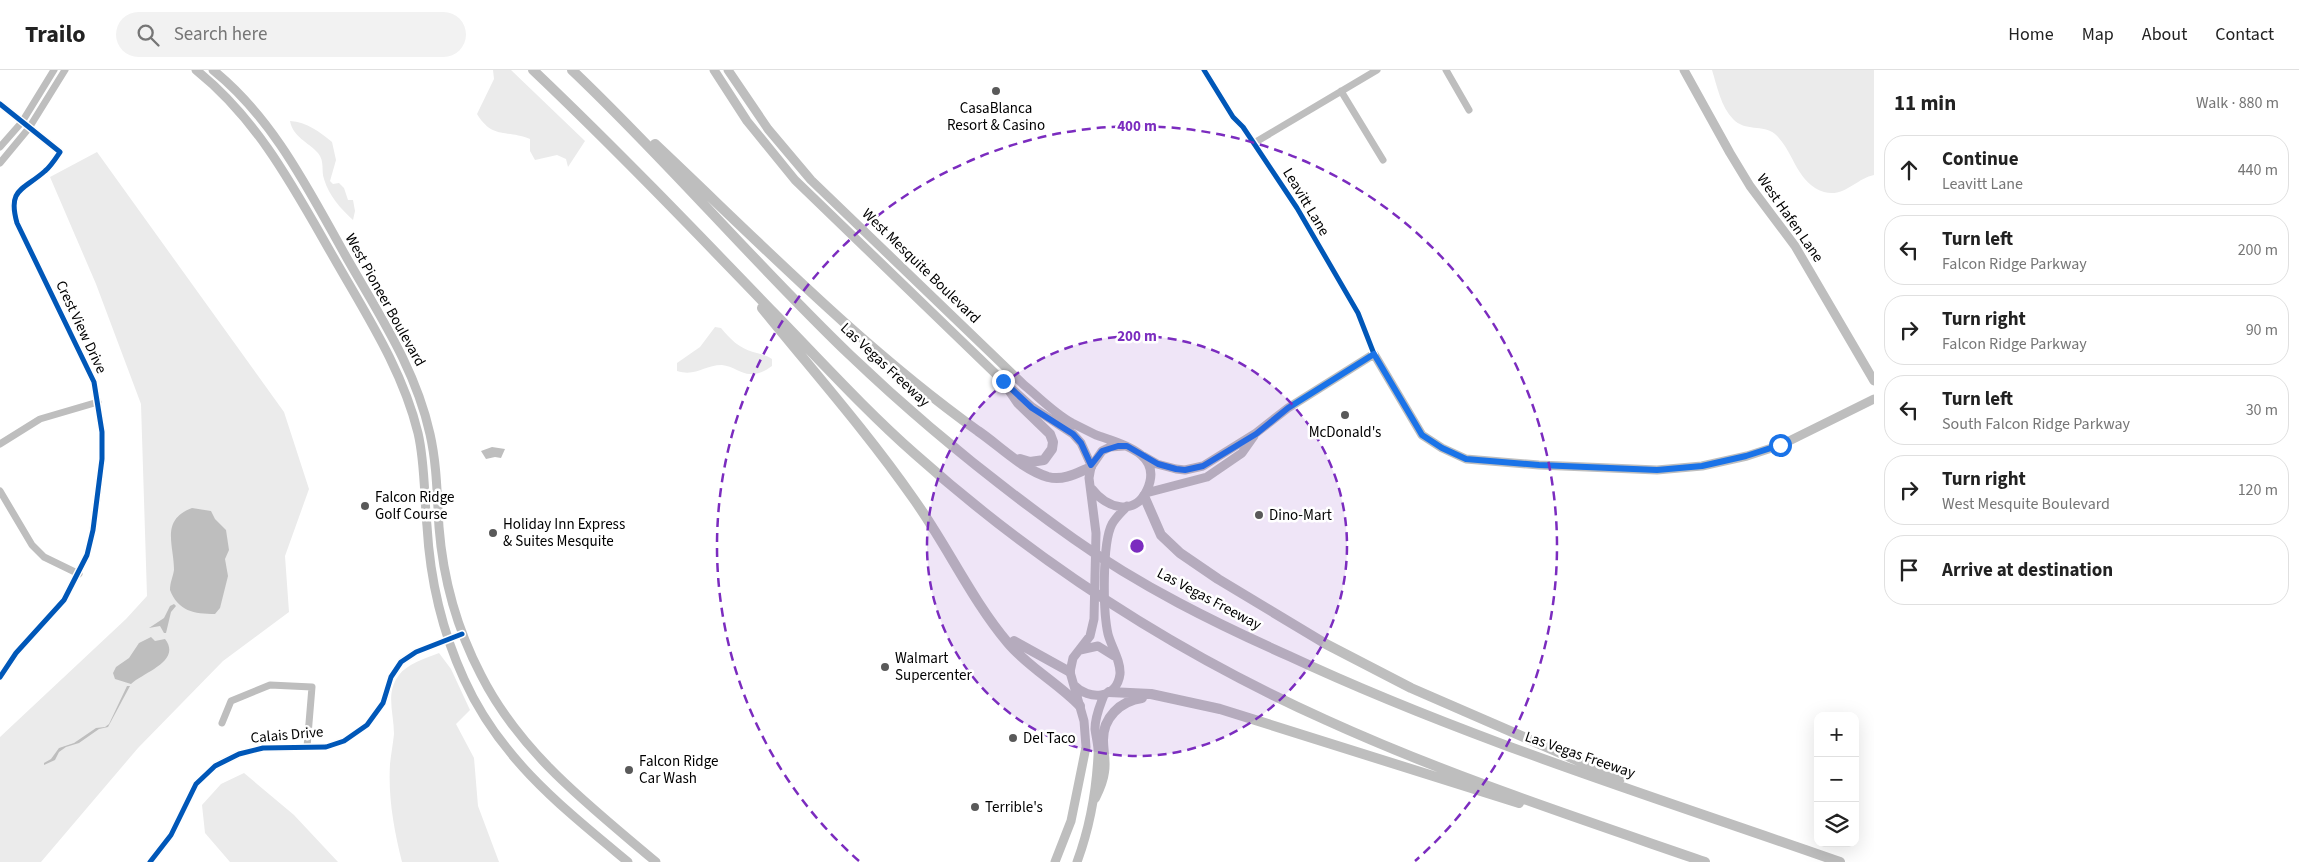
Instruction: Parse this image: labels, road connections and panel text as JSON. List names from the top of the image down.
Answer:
{
  "streets": {
    "highway": ["Las Vegas Freeway"],
    "main road": [
      "Leavitt Lane",
      "West Hafen Lane",
      "West Mesquite Boulevard",
      "West Pioneer Boulevard"
    ],
    "street": ["Crest View Drive", "Calais Drive"]
  },
  "crossings": [
    ["West Pioneer Boulevard", "Calais Drive"]
  ],
  "places": [
    "CasaBlanca Resort & Casino",
    "McDonald's",
    "Falcon Ridge Golf Course",
    "Dino-Mart",
    "Holiday Inn Express & Suites Mesquite",
    "Walmart Supercenter",
    "Del Taco",
    "Falcon Ridge Car Wash",
    "Terrible's"
  ],
  "page": {
    "header": "Trailo",
    "search": "Search here",
    "nav": [
      "Home",
      "Map",
      "About",
      "Contact"
    ],
    "heading": ["11 min", "Walk · 880 m"],
    "list": [
      ["Continue", "Leavitt Lane", "440 m"],
      ["Turn left", "Falcon Ridge Parkway", "200 m"],
      ["Turn right", "Falcon Ridge Parkway", "90 m"],
      ["Turn left", "South Falcon Ridge Parkway", "30 m"],
      ["Turn right", "West Mesquite Boulevard", "120 m"],
      "Arrive at destination"
    ],
    "map_buttons": ["+", "−"]
  },
  "rings": ["400 m", "200 m"]
}
